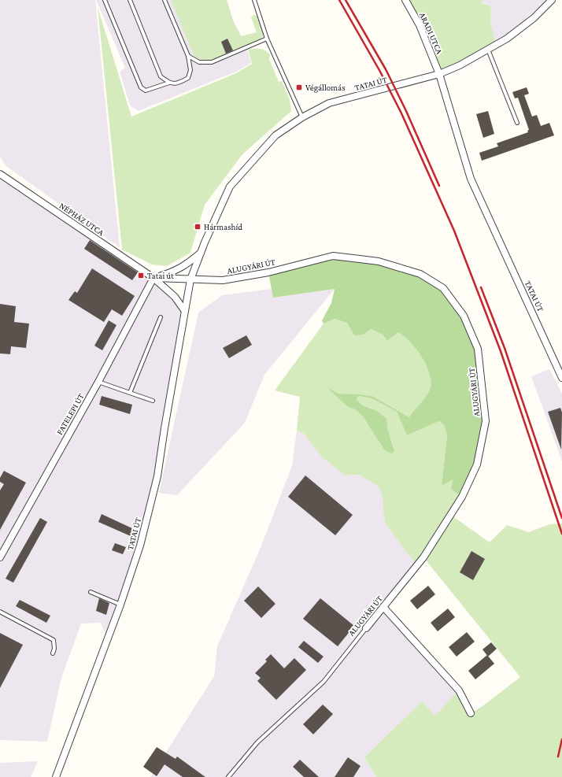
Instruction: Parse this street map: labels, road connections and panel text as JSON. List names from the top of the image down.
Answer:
{
  "streets": {
    "street": [
      "ARADI UTCA",
      "TATAI ÚT",
      "NÉPHÁZ UTCA",
      "ALUGYÁRI ÚT",
      "FATELEPI ÚT"
    ]
  },
  "crossings": [
    ["ARADI UTCA", "TATAI ÚT"],
    ["TATAI ÚT", "NÉPHÁZ UTCA"],
    ["TATAI ÚT", "ALUGYÁRI ÚT"],
    ["NÉPHÁZ UTCA", "FATELEPI ÚT"]
  ],
  "places": {
    "transit": ["Végállomás", "Hármashíd", "Tatai út"]
  }
}
